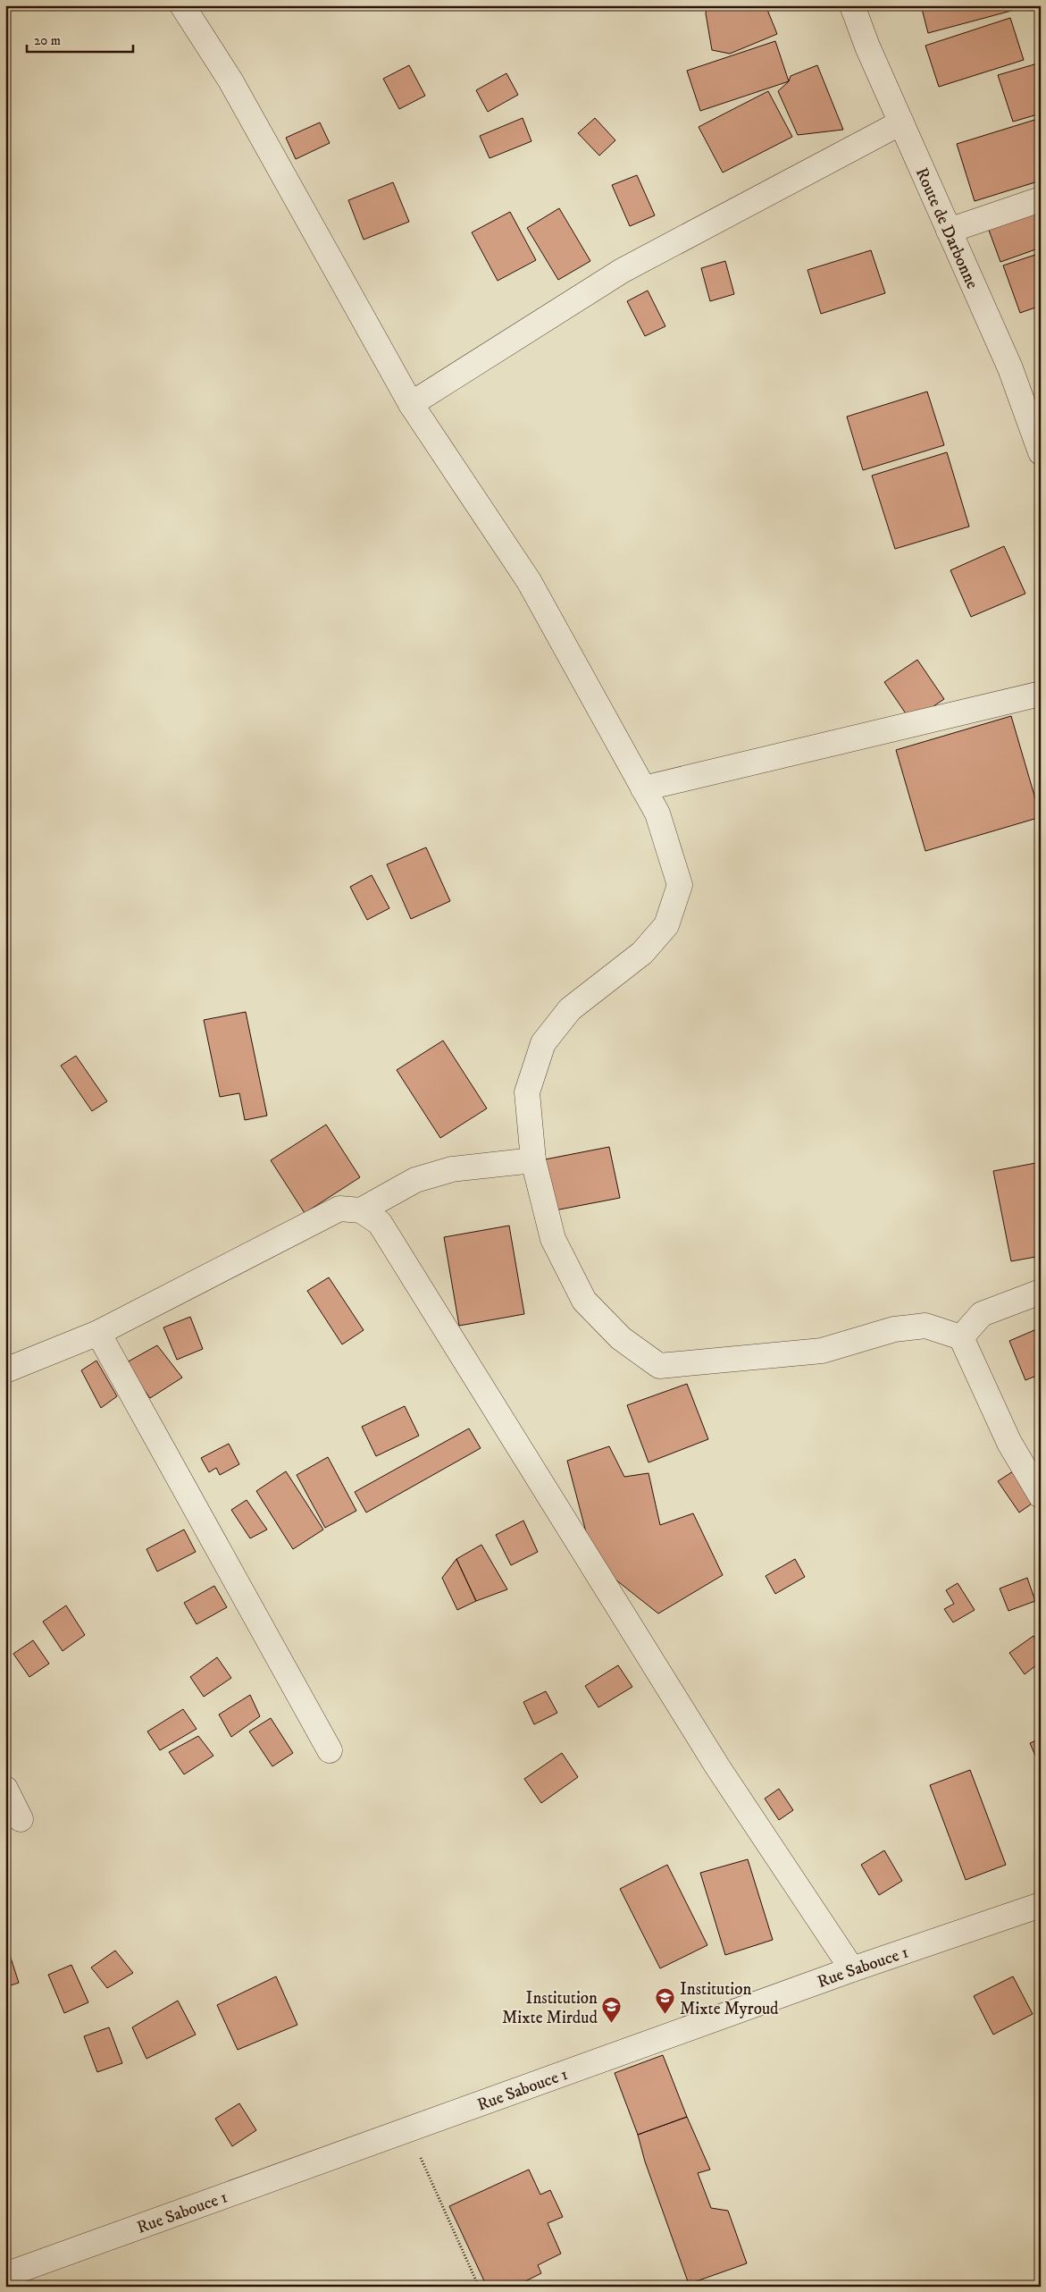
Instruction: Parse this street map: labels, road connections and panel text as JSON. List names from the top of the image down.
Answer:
{
  "streets": {
    "street": ["Route de Darbonne", "Rue Sabouce 1"]
  },
  "places": {
    "school or university": ["Institution Mixte Myroud", "Institution Mixte Mirdud"]
  },
  "scale_bar": "20 m"
}
